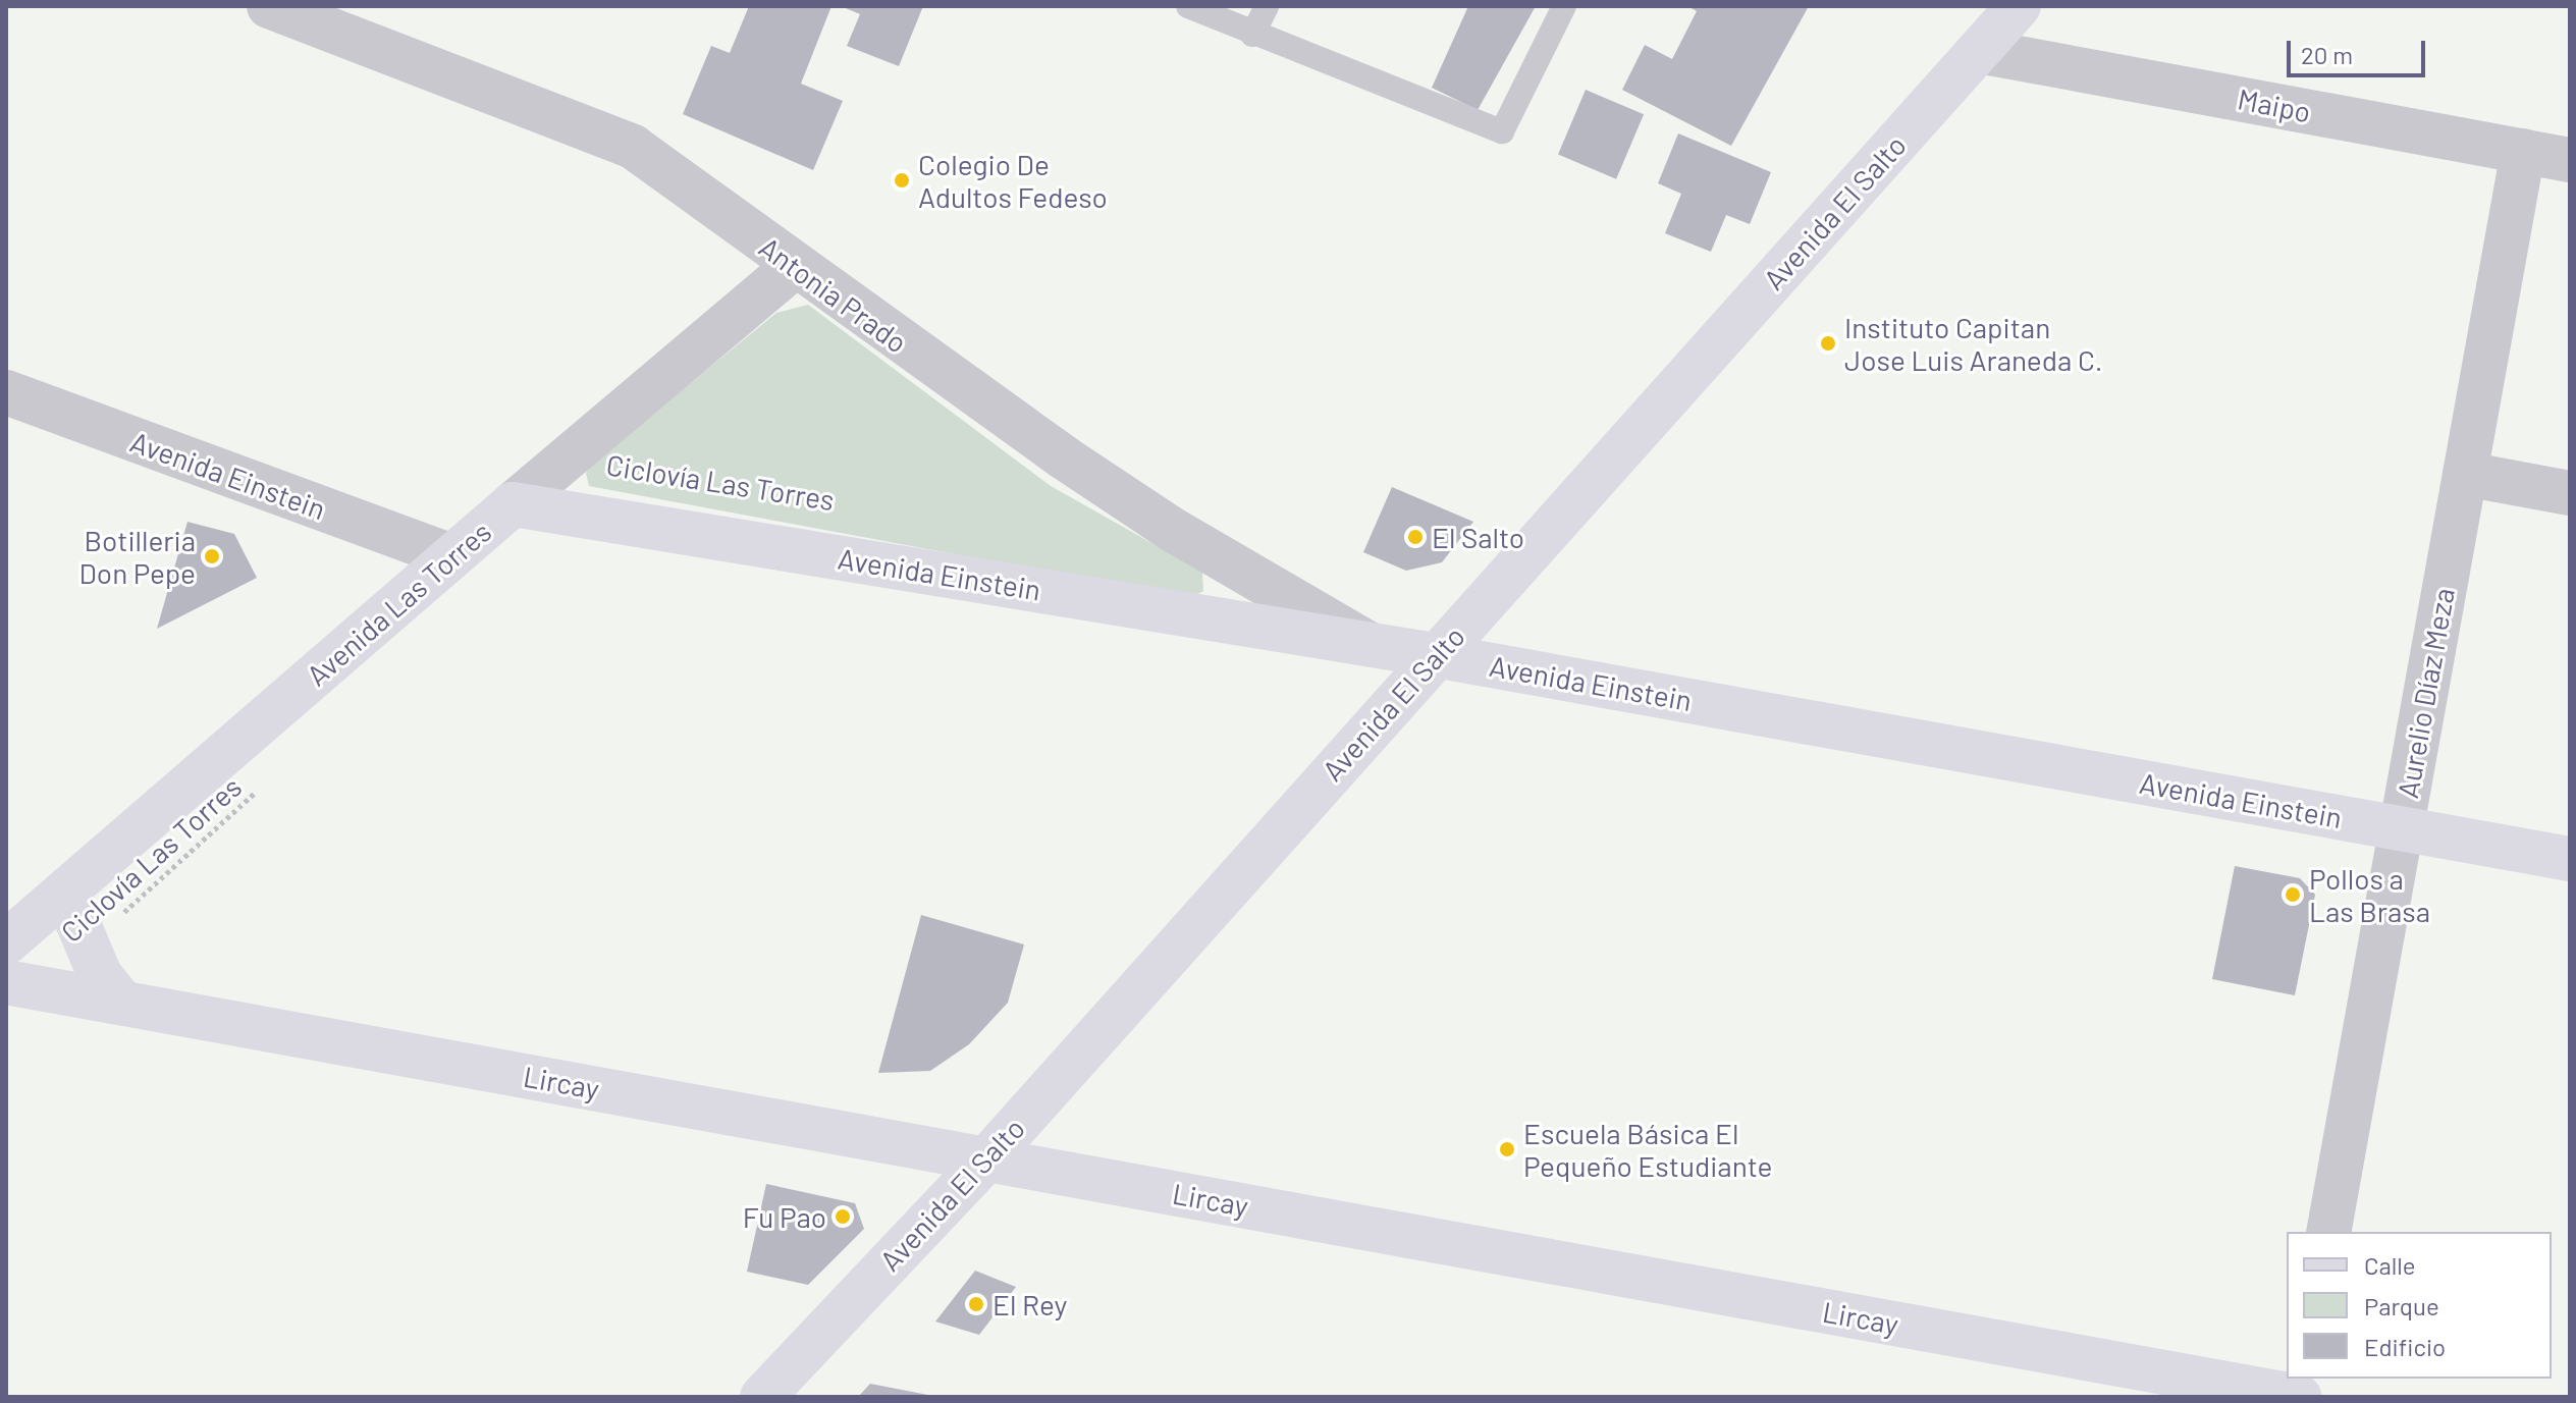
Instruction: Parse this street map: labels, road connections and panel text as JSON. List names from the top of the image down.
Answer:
{
  "streets": {
    "street": [
      "Maipo",
      "Avenida El Salto",
      "Antonia Prado",
      "Avenida Einstein",
      "Avenida Las Torres",
      "Aurelio Díaz Meza",
      "Lircay"
    ],
    "path": ["Ciclovía Las Torres"]
  },
  "crossings": [
    ["Maipo", "Avenida El Salto"],
    ["Maipo", "Aurelio Díaz Meza"],
    ["Avenida El Salto", "Avenida Einstein"],
    ["Avenida El Salto", "Lircay"],
    ["Antonia Prado", "Avenida Einstein"],
    ["Antonia Prado", "Avenida Las Torres"],
    ["Avenida Einstein", "Avenida Las Torres"],
    ["Avenida Einstein", "Aurelio Díaz Meza"]
  ],
  "places": [
    "Colegio De Adultos Fedeso",
    "Instituto Capitan Jose Luis Araneda C.",
    "El Salto",
    "Botilleria Don Pepe",
    "Pollos a Las Brasa",
    "Escuela Básica El Pequeño Estudiante",
    "Fu Pao",
    "El Rey"
  ],
  "legend": ["Calle", "Parque", "Edificio"],
  "scale_bar": "20 m"
}
